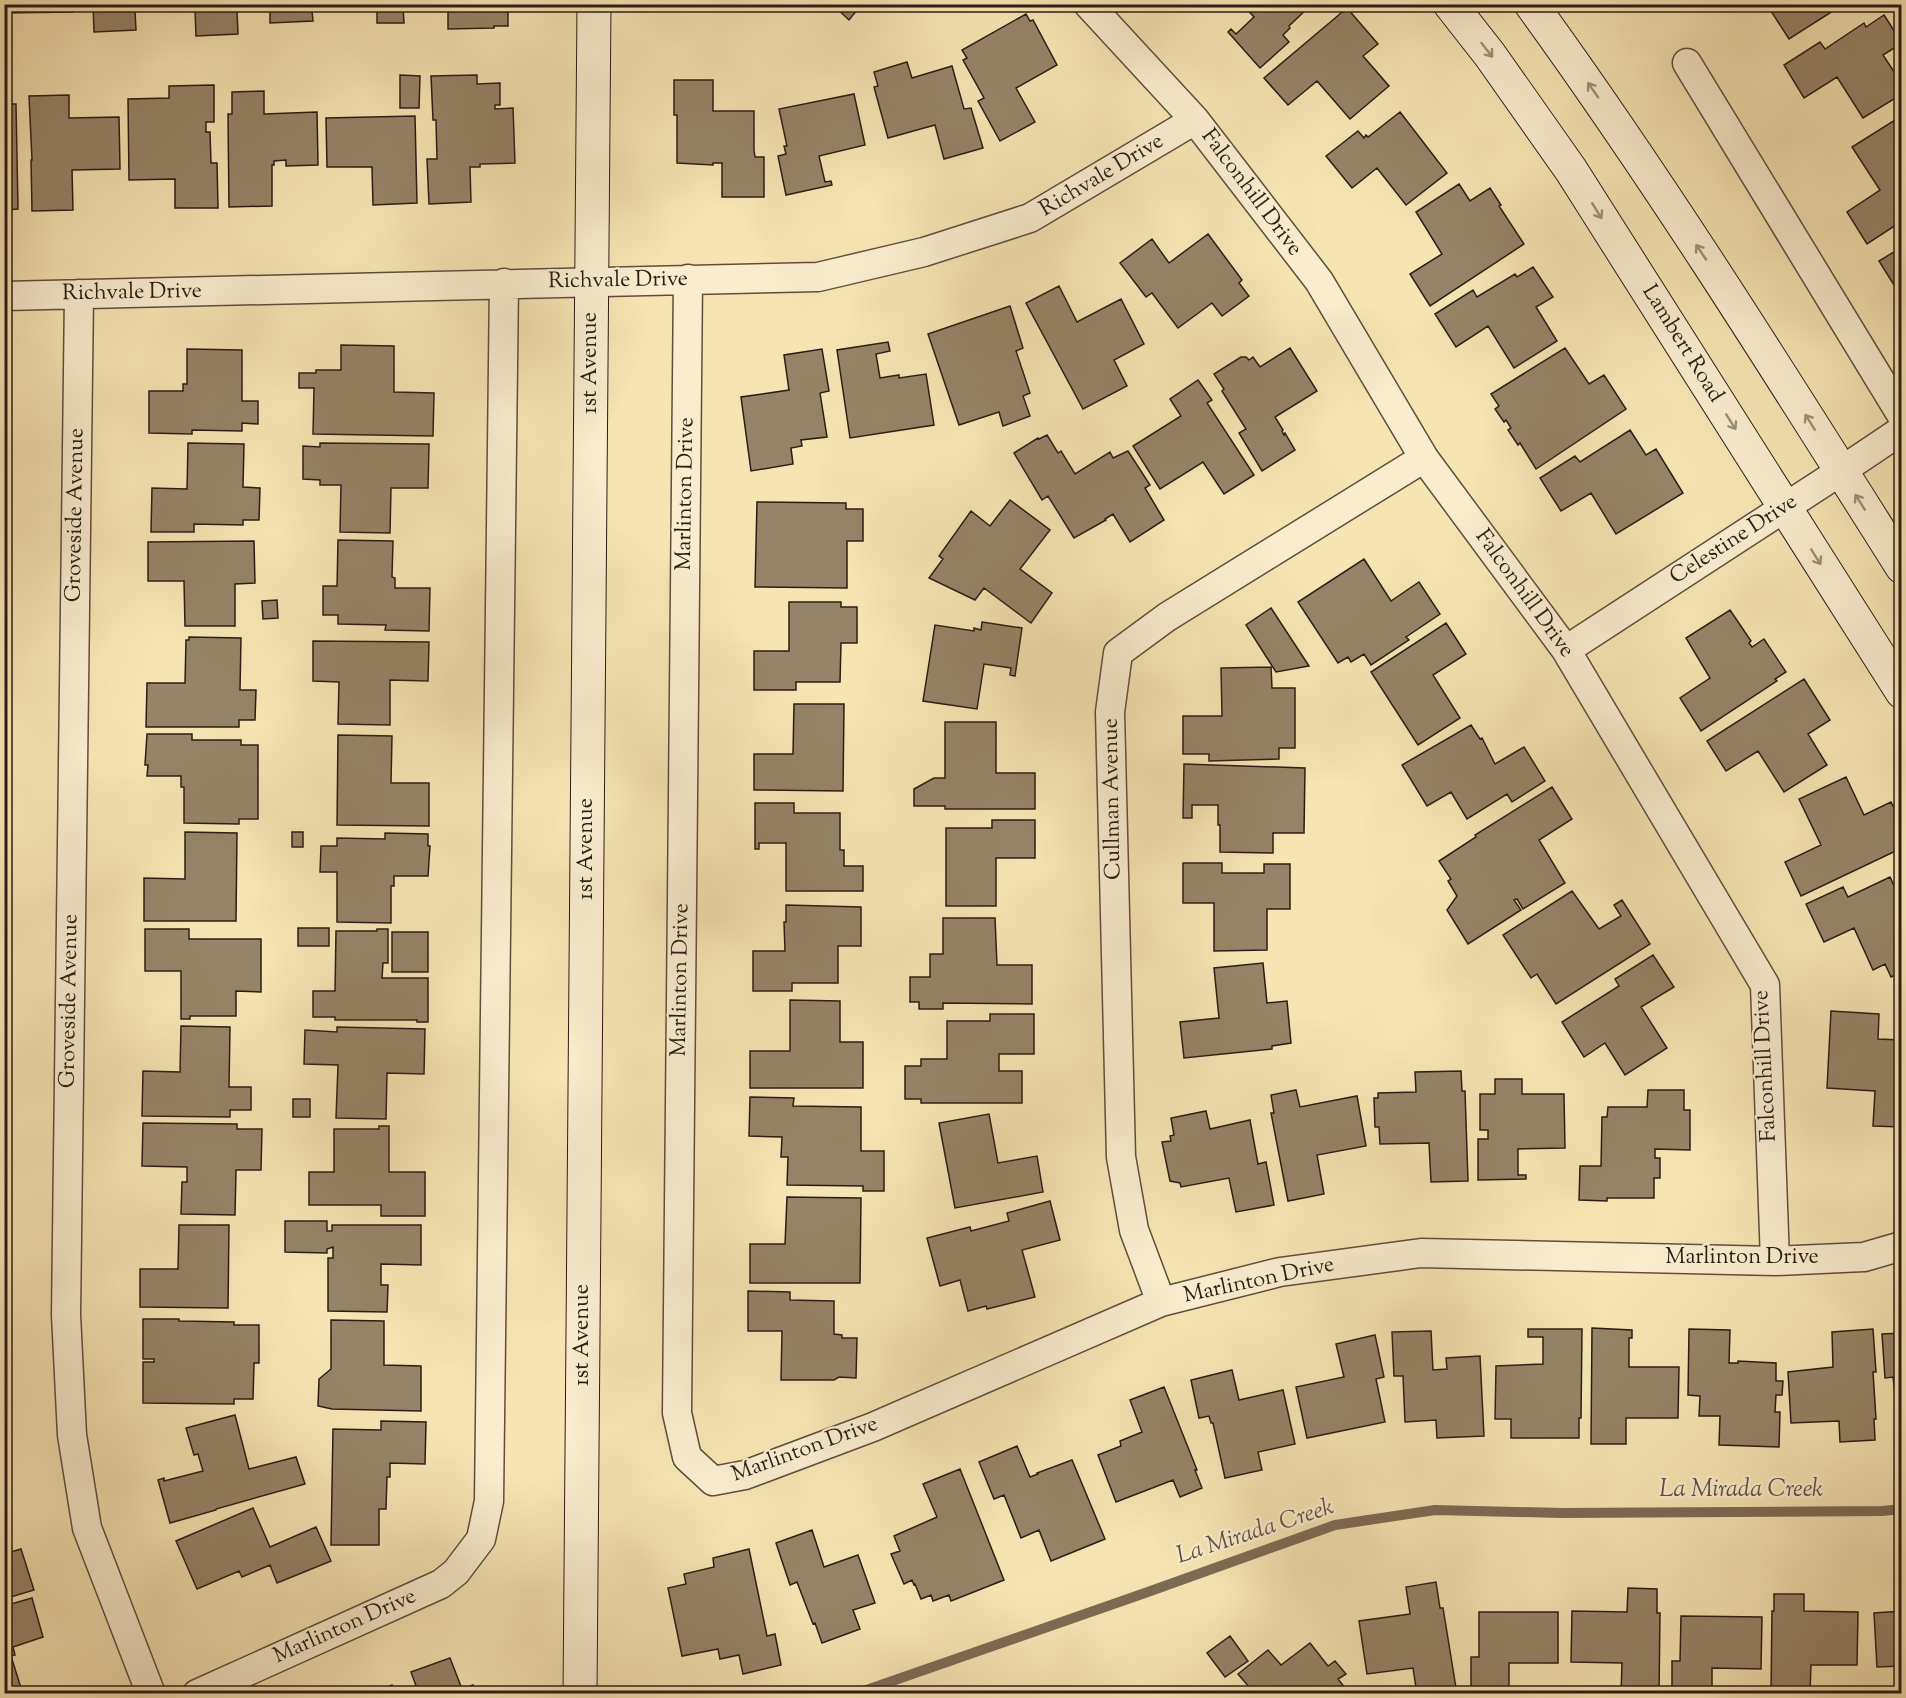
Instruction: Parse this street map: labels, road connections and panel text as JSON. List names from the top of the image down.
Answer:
{
  "streets": {
    "main road": ["Lambert Road", "1st Avenue"],
    "street": [
      "Richvale Drive",
      "Falconhill Drive",
      "Marlinton Drive",
      "Groveside Avenue",
      "Celestine Drive",
      "Cullman Avenue"
    ]
  },
  "crossings": [
    ["Richvale Drive", "Falconhill Drive"],
    ["Richvale Drive", "1st Avenue"],
    ["Richvale Drive", "Marlinton Drive"],
    ["Richvale Drive", "Groveside Avenue"],
    ["Falconhill Drive", "Marlinton Drive"],
    ["Falconhill Drive", "Celestine Drive"],
    ["Falconhill Drive", "Cullman Avenue"],
    ["Lambert Road", "Celestine Drive"],
    ["Marlinton Drive", "Cullman Avenue"]
  ],
  "water": ["La Mirada Creek"]
}
